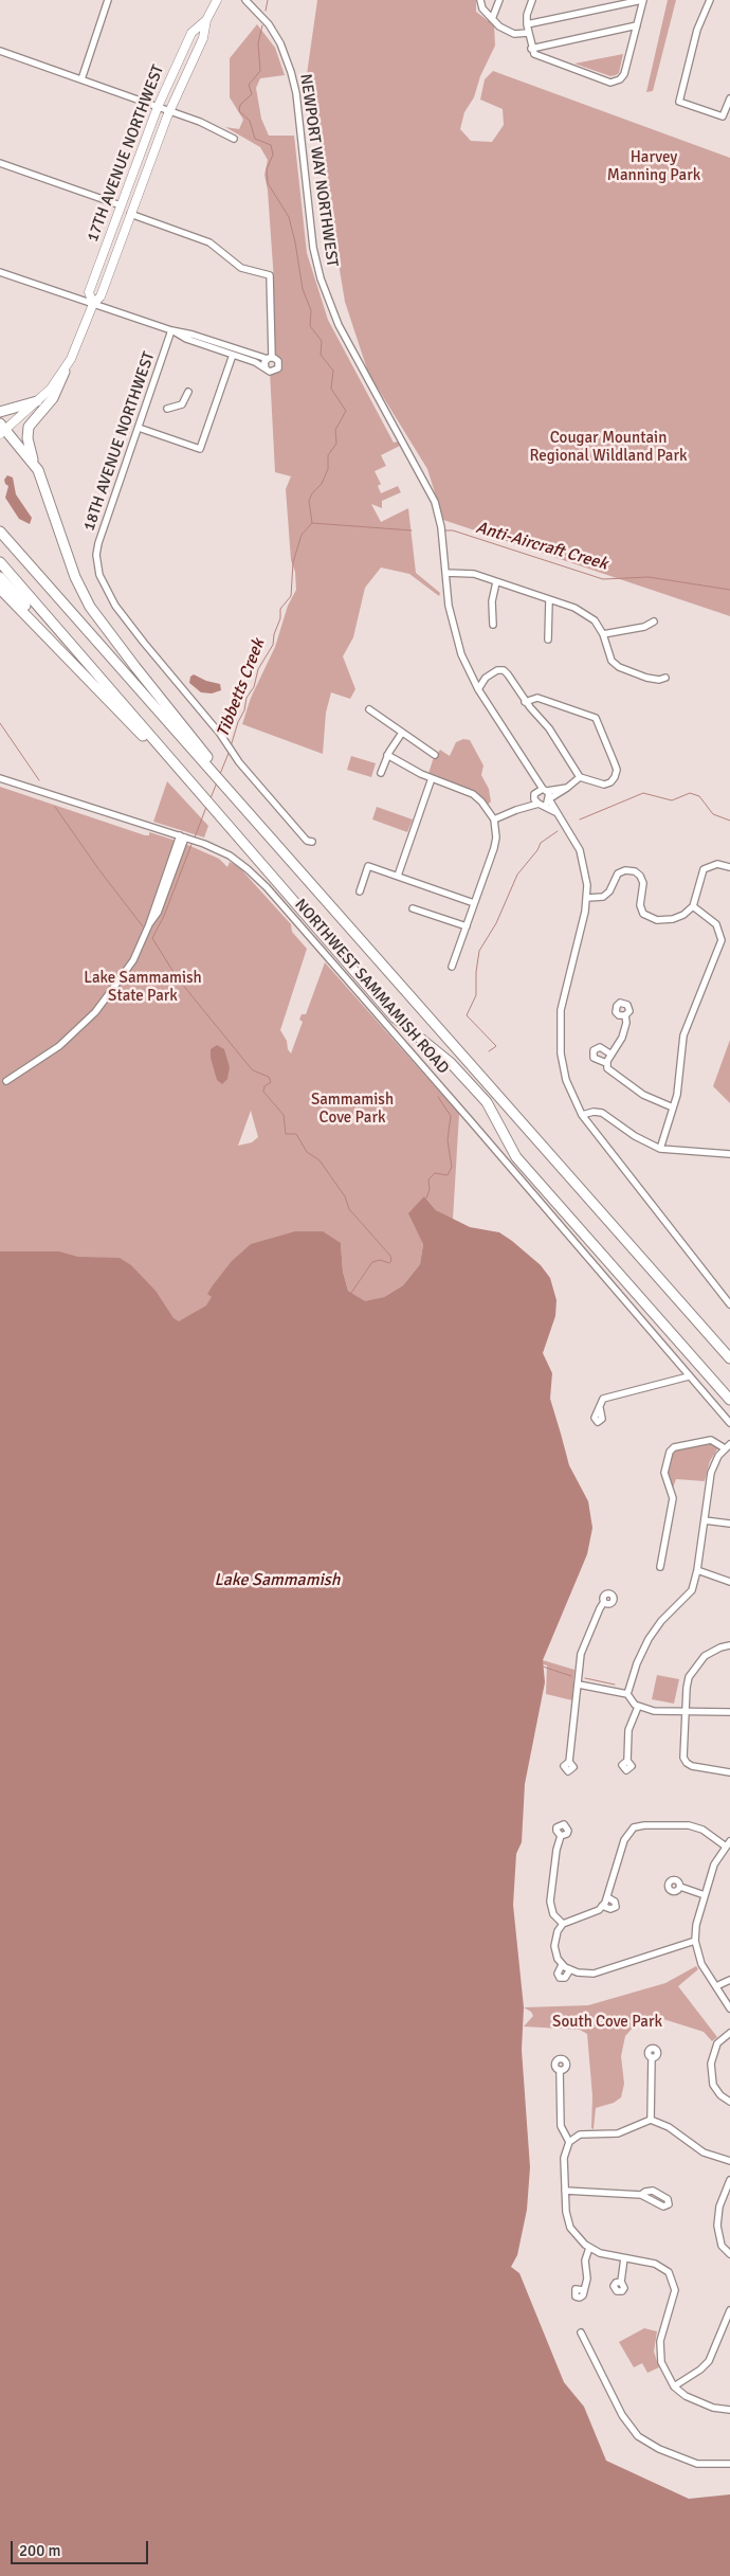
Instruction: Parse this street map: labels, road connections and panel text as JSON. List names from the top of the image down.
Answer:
{
  "streets": {
    "main road": ["17TH AVENUE NORTHWEST"],
    "street": ["NEWPORT WAY NORTHWEST", "18TH AVENUE NORTHWEST", "NORTHWEST SAMMAMISH ROAD"]
  },
  "water": ["Anti-Aircraft Creek", "Tibbetts Creek", "Lake Sammamish"],
  "parks": [
    "Harvey Manning Park",
    "Cougar Mountain Regional Wildland Park",
    "Lake Sammamish State Park",
    "Sammamish Cove Park",
    "South Cove Park"
  ],
  "scale_bar": "200 m"
}
